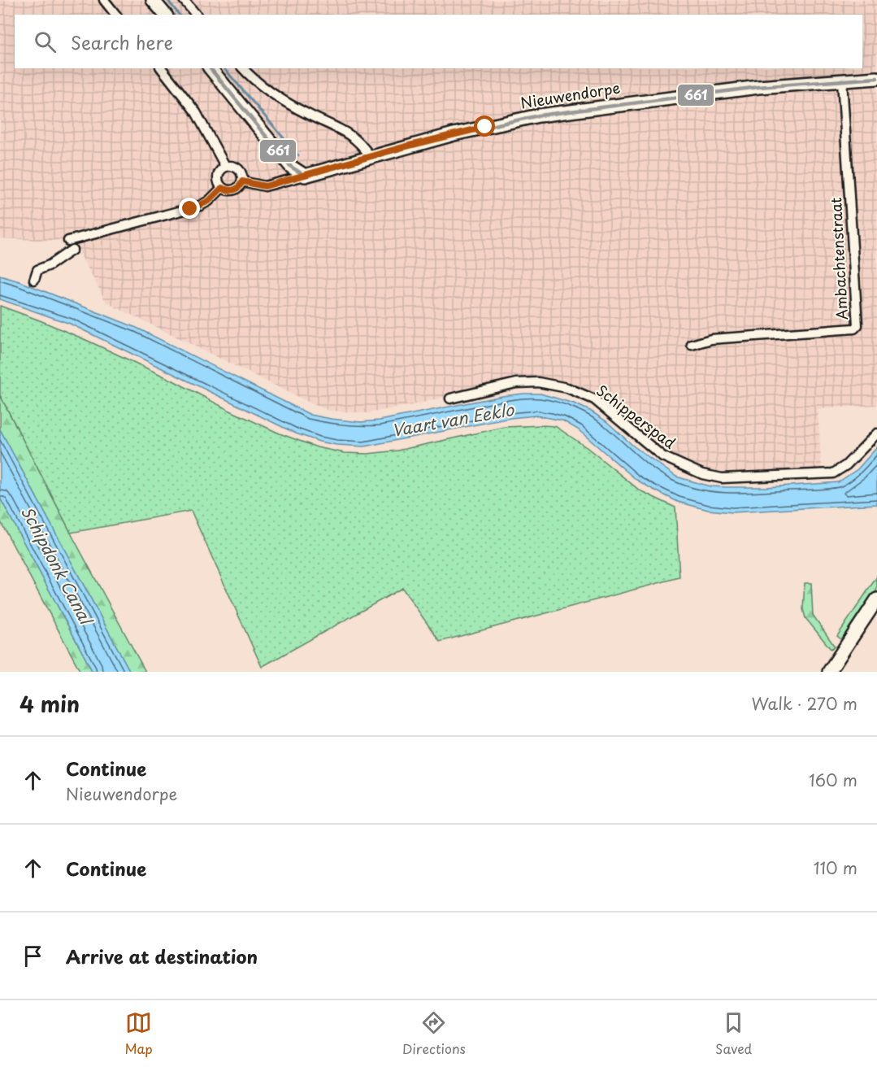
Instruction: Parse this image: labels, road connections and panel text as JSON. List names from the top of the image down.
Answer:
{
  "streets": {
    "street": ["Nieuwendorpe", "Ambachtenstraat", "Schipperspad"]
  },
  "crossings": [
    ["Nieuwendorpe", "Ambachtenstraat"]
  ],
  "water": ["Vaart van Eeklo", "Schipdonk Canal"],
  "lines": ["transit line 661"],
  "page": {
    "search": "Search here",
    "heading": ["4 min", "Walk · 270 m"],
    "list": [
      ["Continue", "Nieuwendorpe", "160 m"],
      ["Continue", "110 m"],
      "Arrive at destination"
    ],
    "nav": ["Map", "Directions", "Saved"]
  }
}
